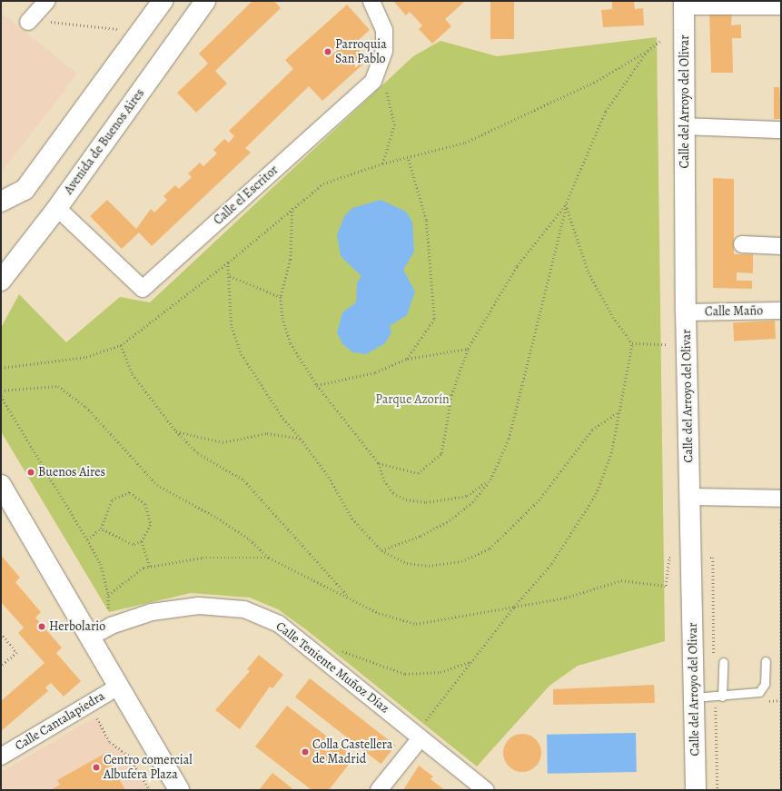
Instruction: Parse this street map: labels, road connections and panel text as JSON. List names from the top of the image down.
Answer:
{
  "streets": {
    "main road": ["Calle del Arroyo del Olivar", "Avenida de Buenos Aires"],
    "street": [
      "Calle el Escritor",
      "Calle Maño",
      "Calle Teniente Muñoz Díaz",
      "Calle Cantalapiedra"
    ]
  },
  "crossings": [
    ["Calle del Arroyo del Olivar", "Calle Maño"],
    ["Avenida de Buenos Aires", "Calle el Escritor"]
  ],
  "parks": ["Parque Azorín"],
  "places": [
    "Parroquia San Pablo",
    "Buenos Aires",
    "Herbolario",
    "Colla Castellera de Madrid",
    "Centro comercial Albufera Plaza"
  ]
}
